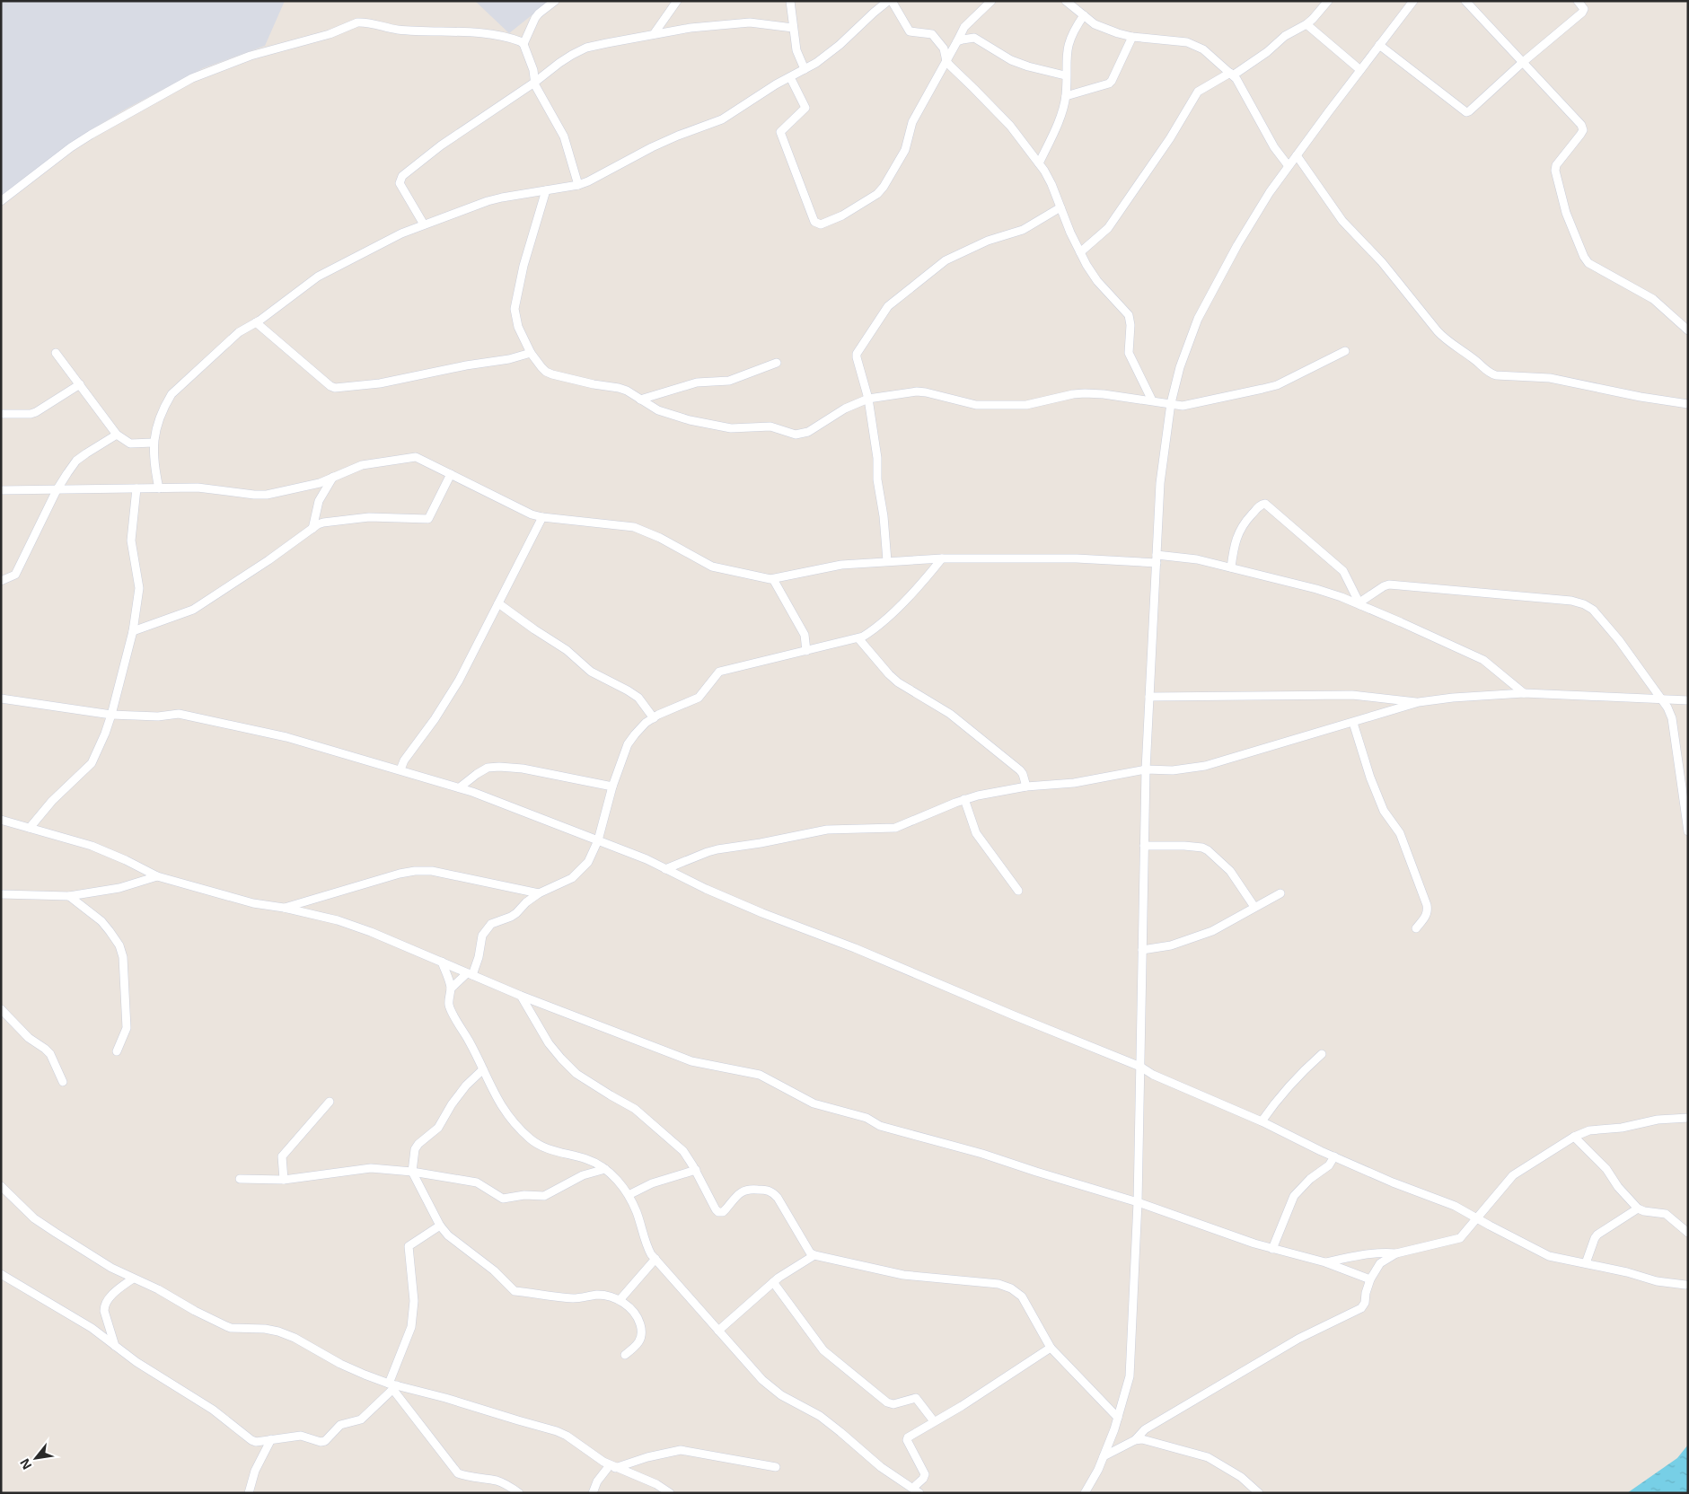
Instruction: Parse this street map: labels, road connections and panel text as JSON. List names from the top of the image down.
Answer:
{
  "north": "bottom left"
}
